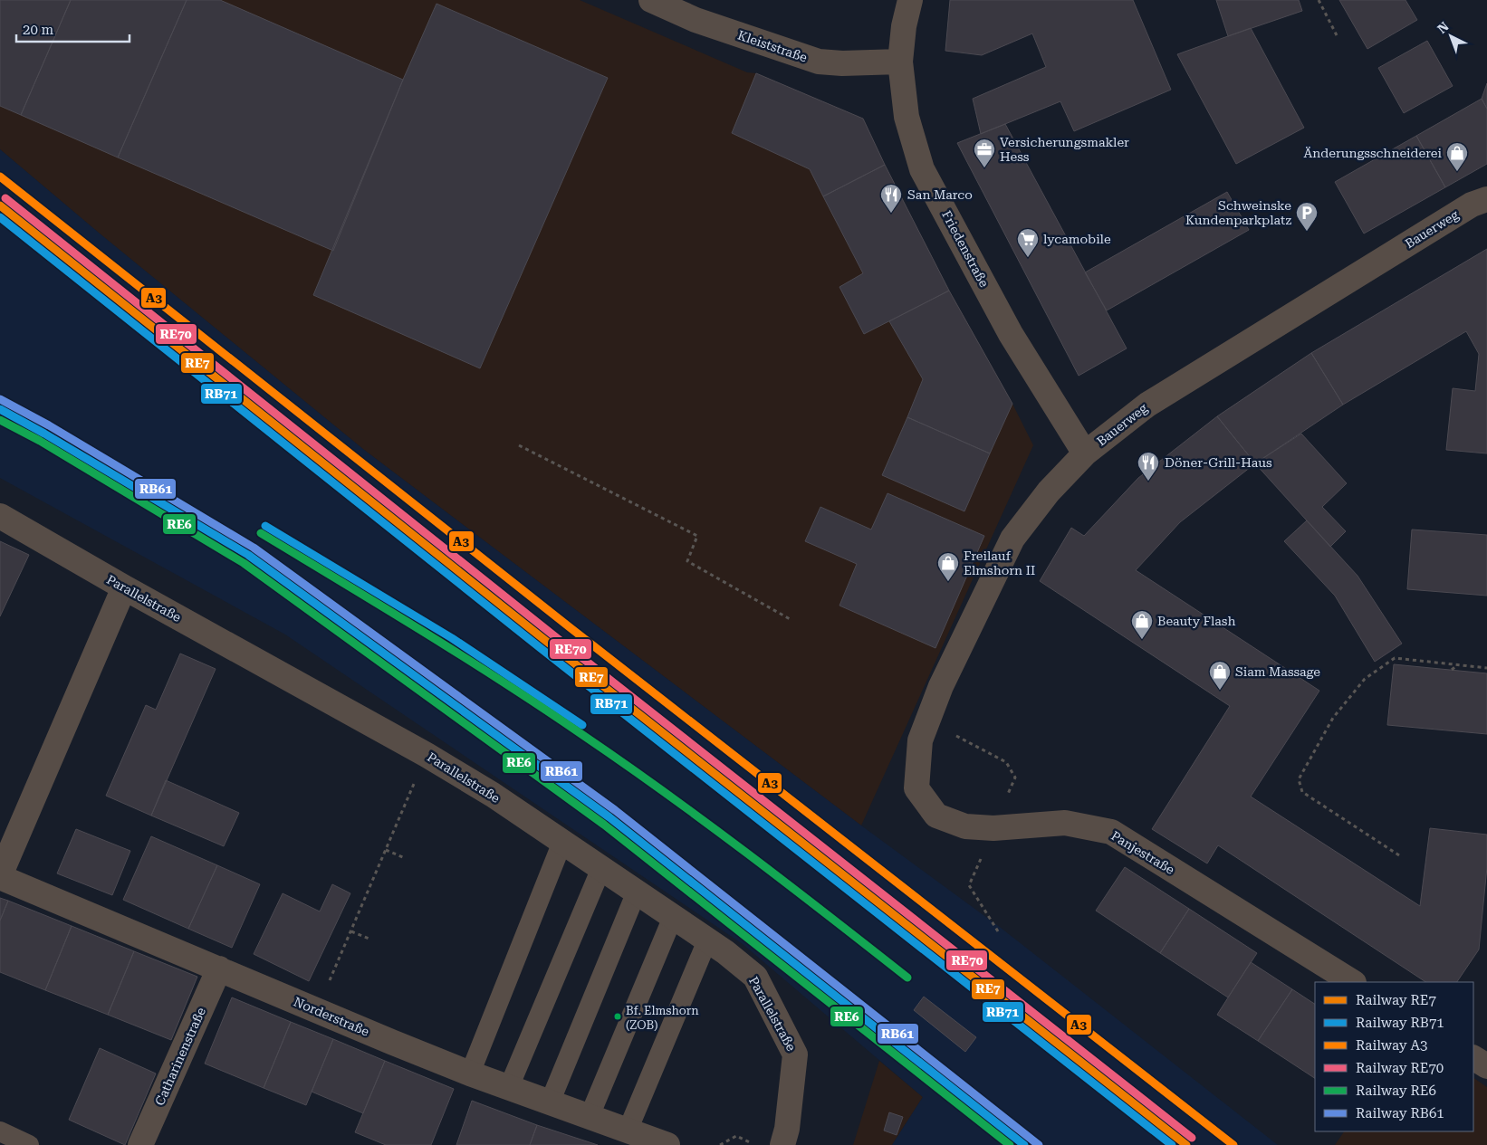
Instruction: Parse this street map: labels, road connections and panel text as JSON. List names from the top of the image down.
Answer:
{
  "streets": {
    "street": [
      "Kleiststraße",
      "Bauerweg",
      "Friedenstraße",
      "Parallelstraße",
      "Panjestraße",
      "Norderstraße",
      "Catharinenstraße"
    ]
  },
  "crossings": [
    ["Kleiststraße", "Friedenstraße"],
    ["Bauerweg", "Friedenstraße"],
    ["Bauerweg", "Panjestraße"],
    ["Norderstraße", "Catharinenstraße"]
  ],
  "places": {
    "office": ["Versicherungsmakler Hess"],
    "shop": [
      "Änderungsschneiderei",
      "Freilauf Elmshorn II",
      "Beauty Flash",
      "Siam Massage"
    ],
    "restaurant": ["San Marco", "Döner-Grill-Haus"],
    "parking": ["Schweinske Kundenparkplatz"],
    "supermarket": ["lycamobile"],
    "other": ["Bf. Elmshorn (ZOB)"]
  },
  "lines": [
    "rail line A3",
    "rail line RE70",
    "rail line RE7",
    "rail line RB71",
    "rail line RB61",
    "rail line RE6"
  ],
  "legend": [
    "Railway RE7",
    "Railway RB71",
    "Railway A3",
    "Railway RE70",
    "Railway RE6",
    "Railway RB61"
  ],
  "scale_bar": "20 m",
  "north": "top left"
}
